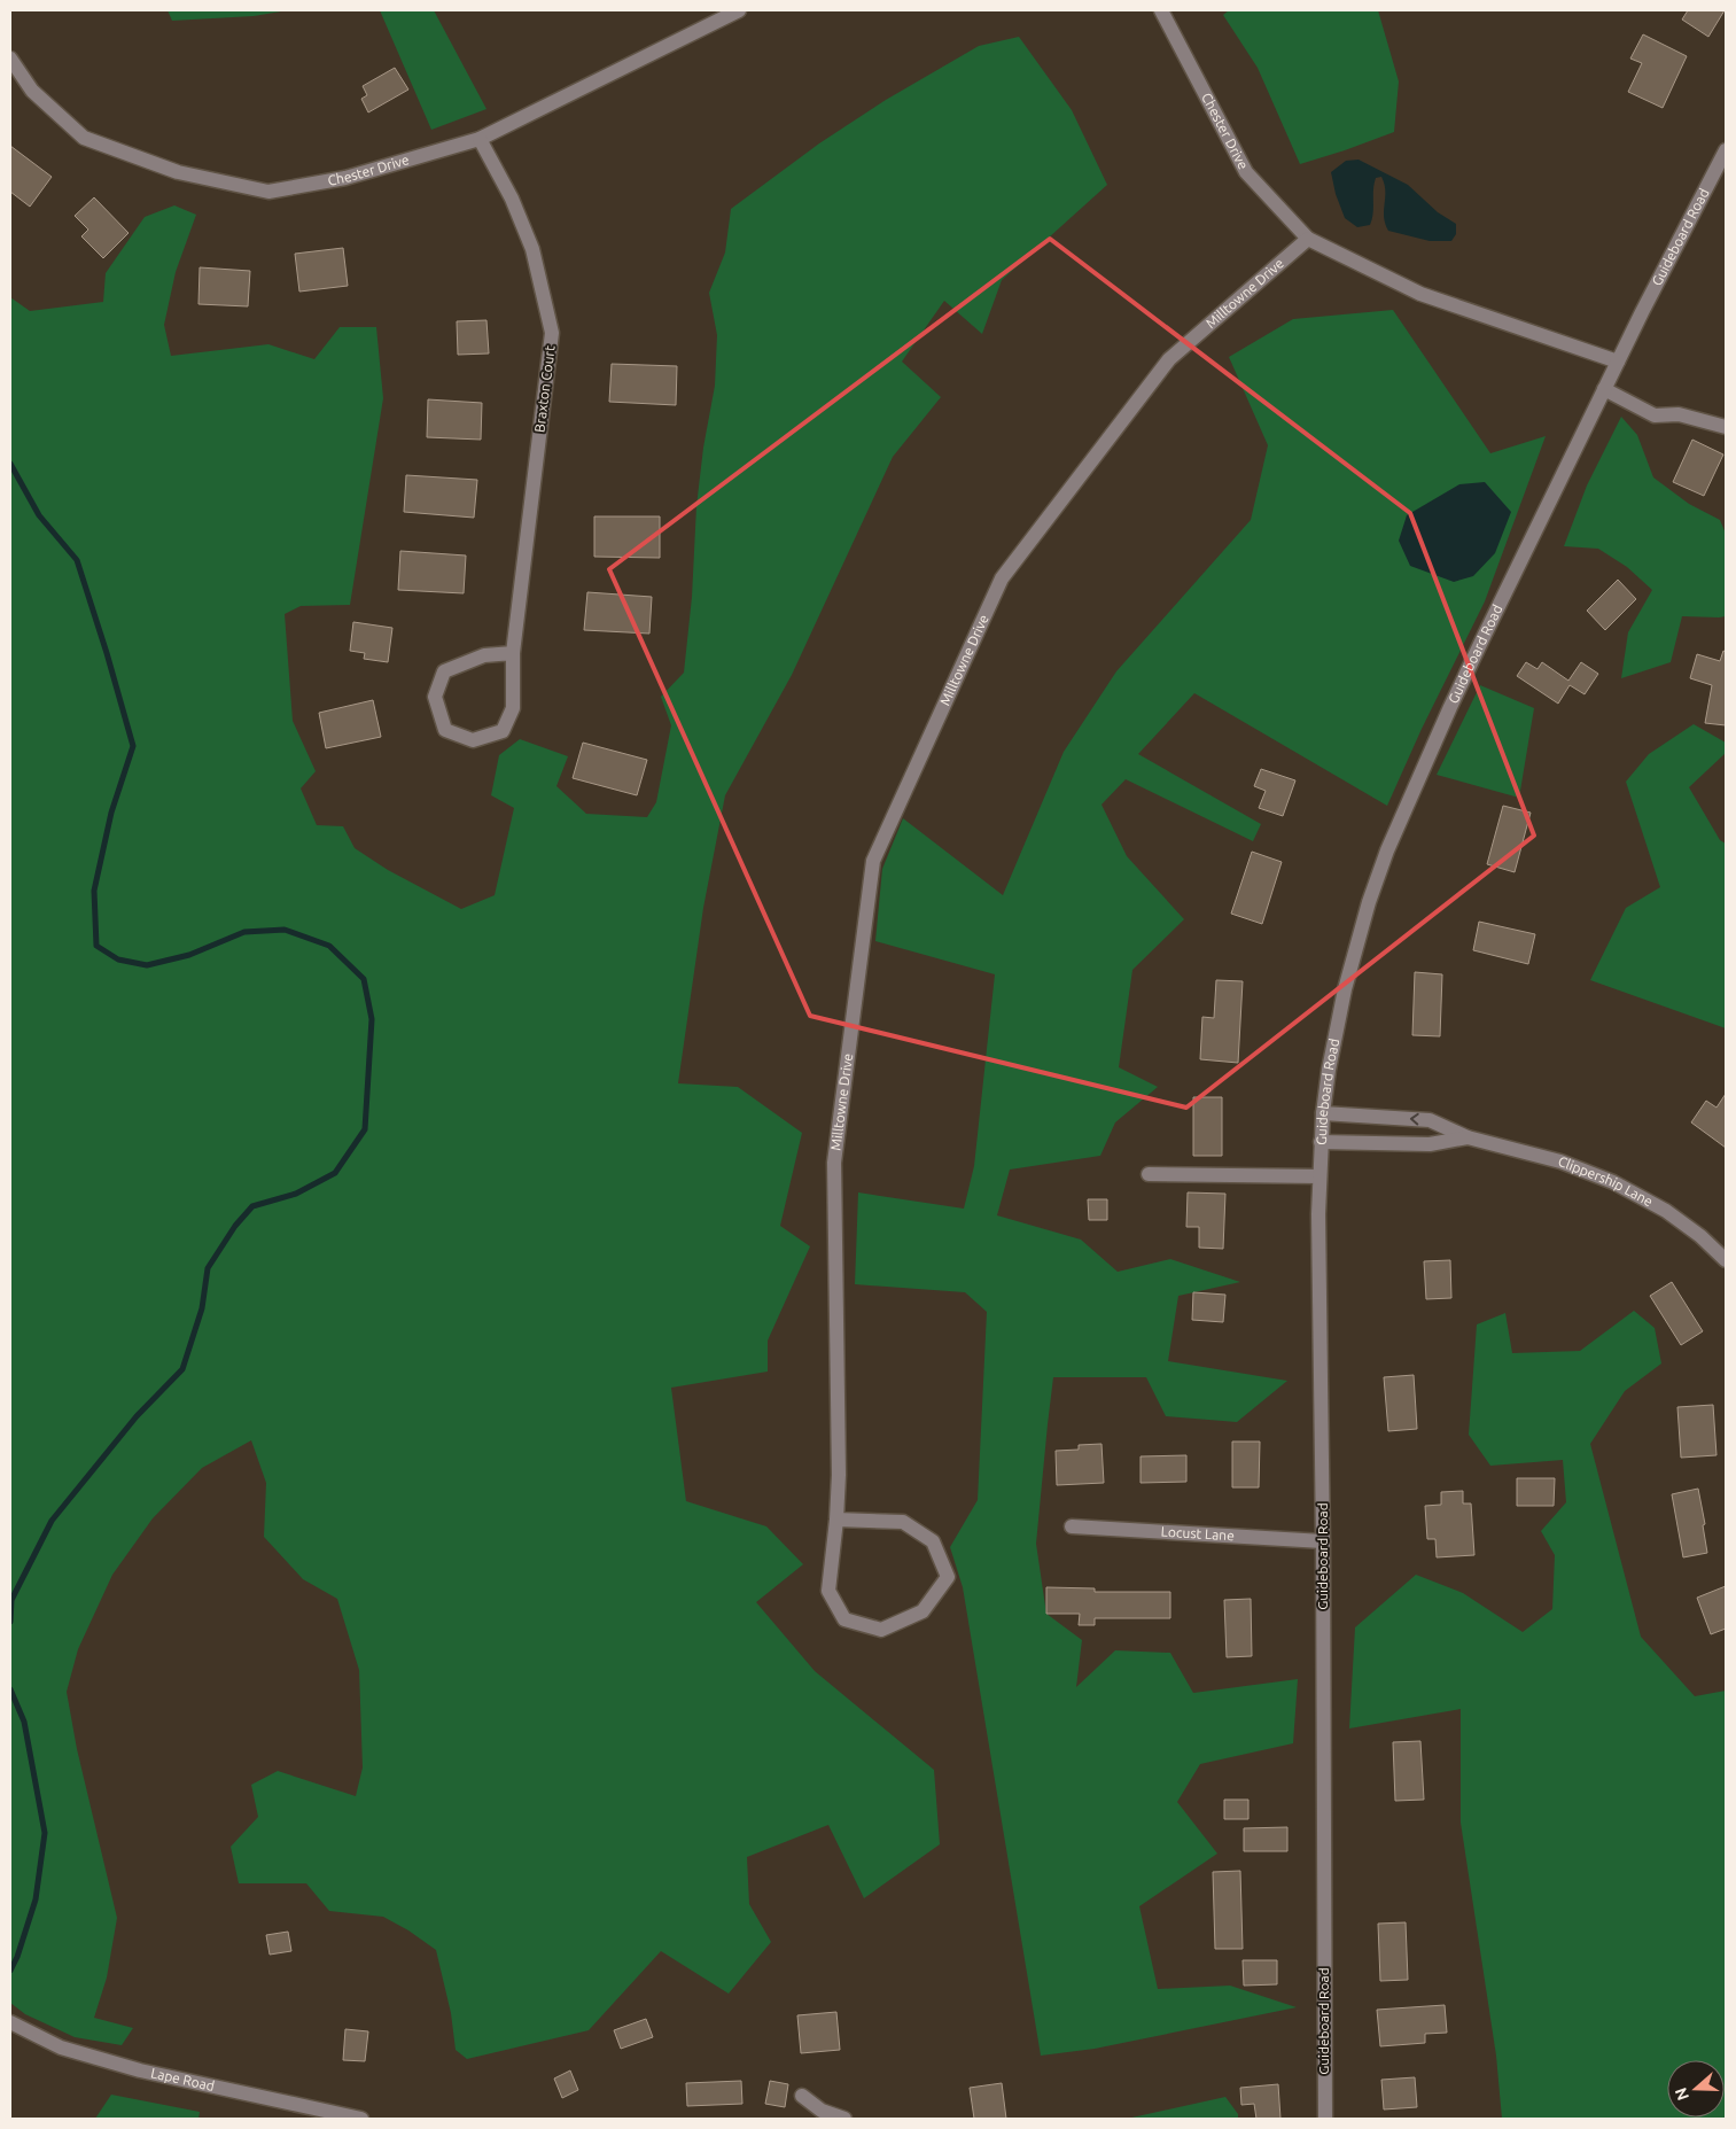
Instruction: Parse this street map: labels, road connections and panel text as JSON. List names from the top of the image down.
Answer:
{
  "streets": {
    "street": [
      "Chester Drive",
      "Guideboard Road",
      "Milltowne Drive",
      "Braxton Court",
      "Clippership Lane",
      "Locust Lane",
      "Lape Road"
    ]
  },
  "crossings": [
    ["Chester Drive", "Milltowne Drive"],
    ["Chester Drive", "Braxton Court"],
    ["Guideboard Road", "Clippership Lane"],
    ["Guideboard Road", "Locust Lane"]
  ],
  "north": "left"
}
